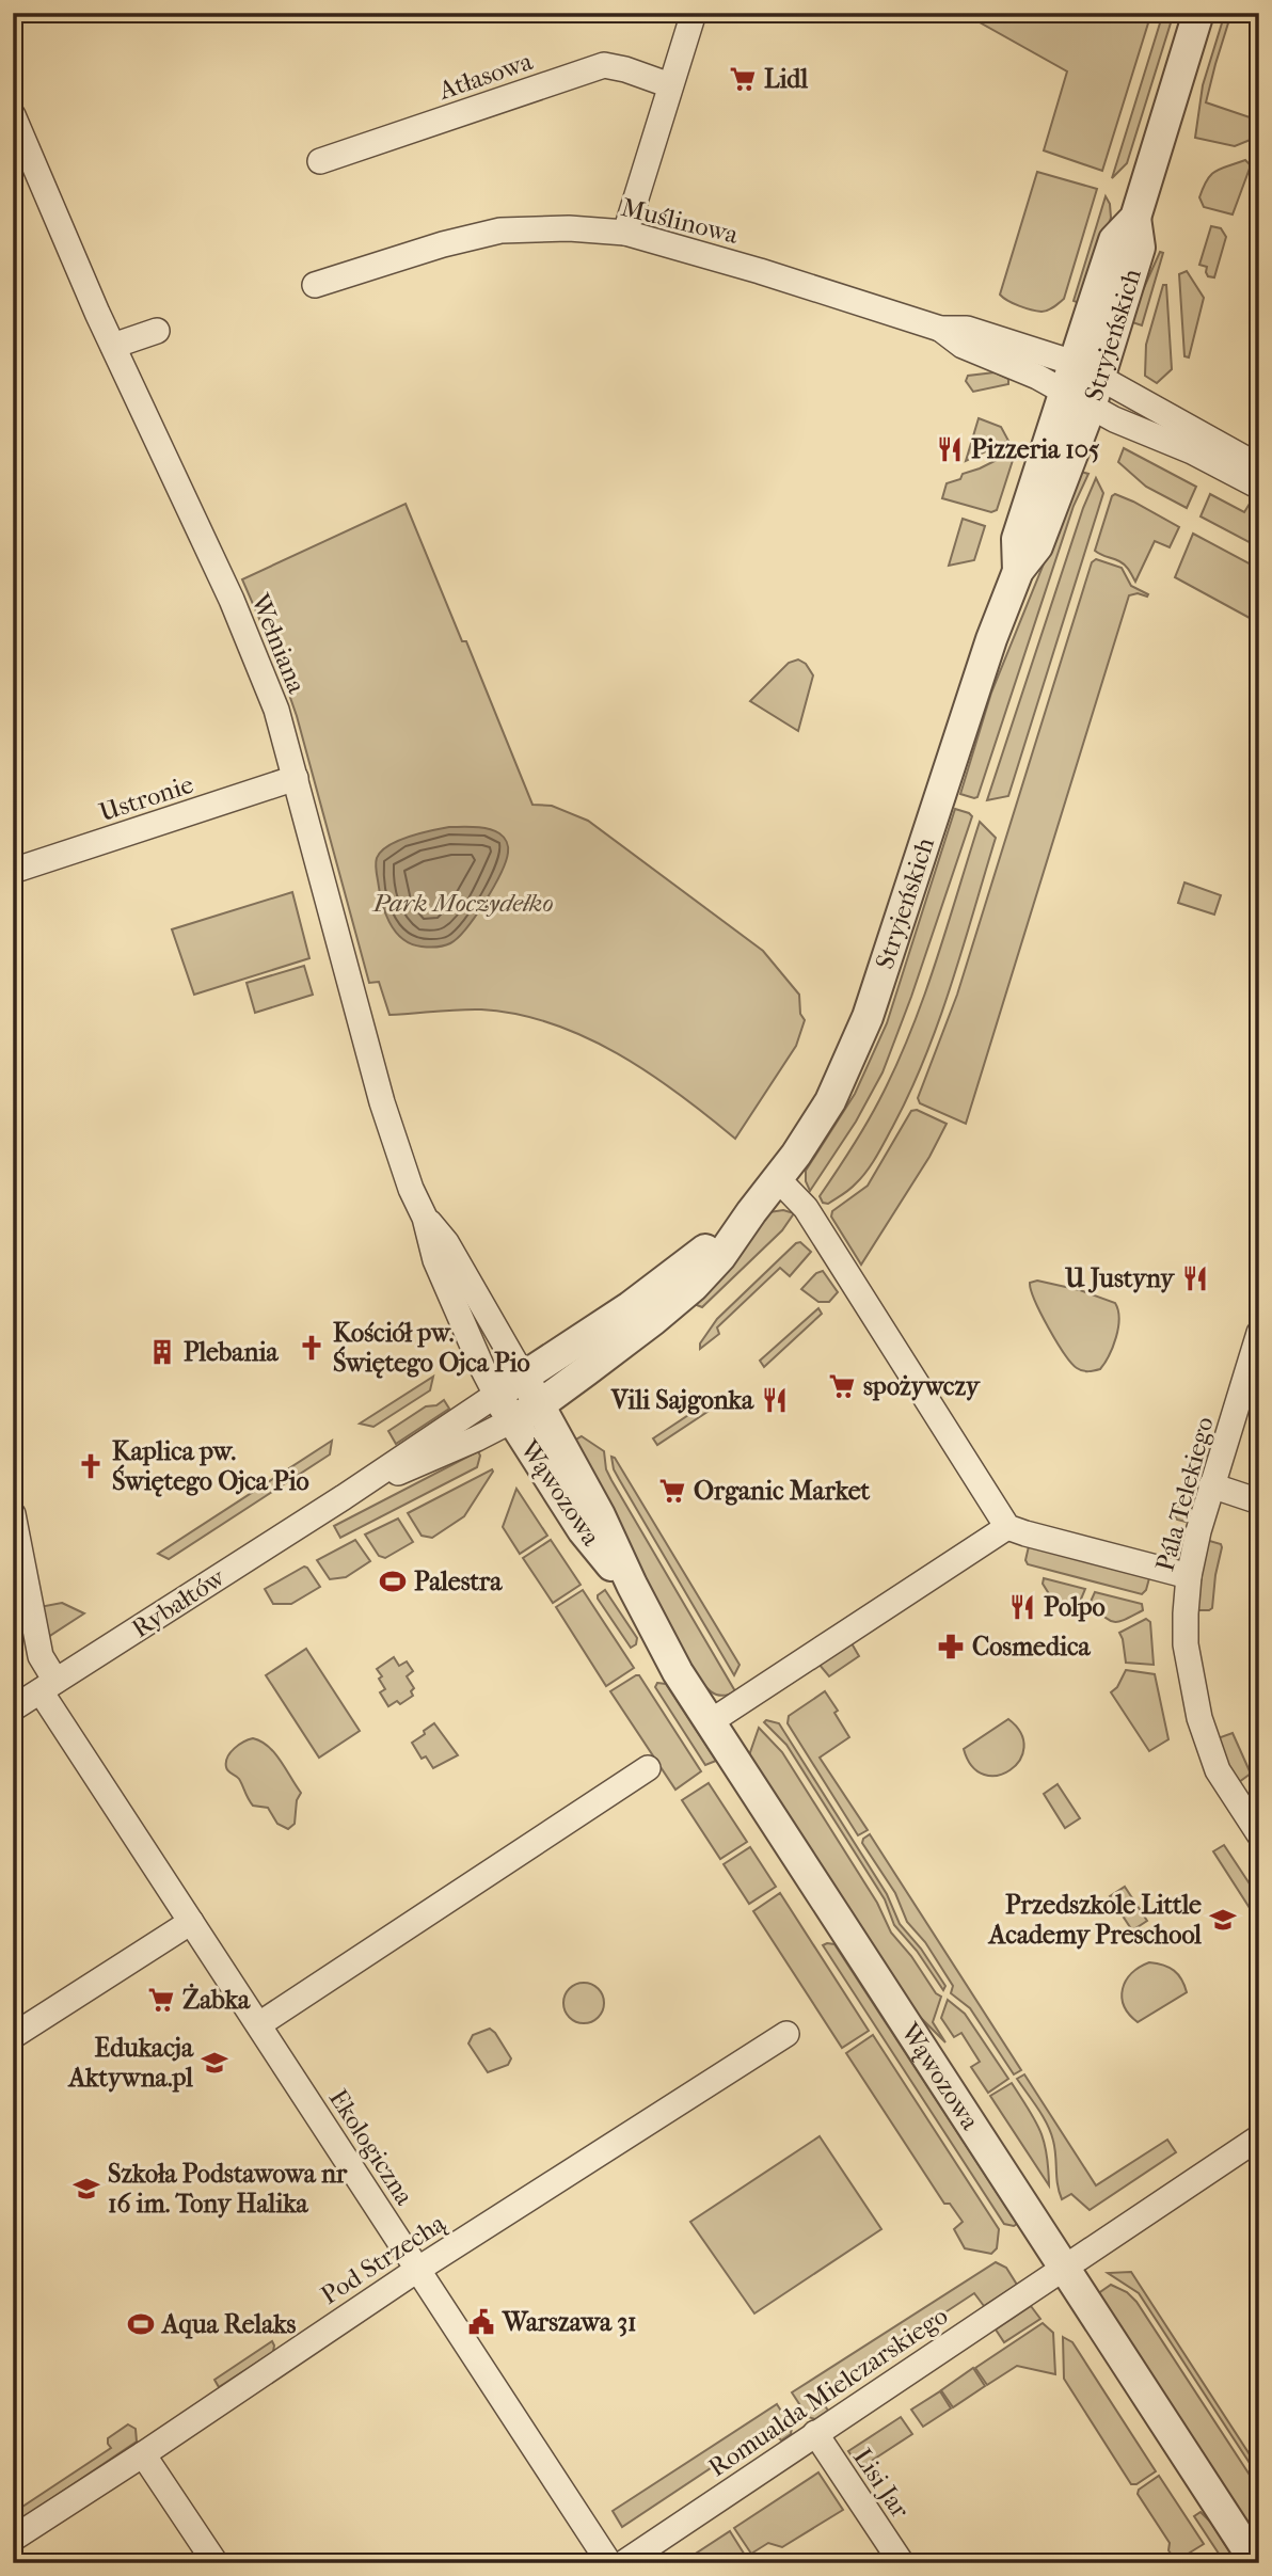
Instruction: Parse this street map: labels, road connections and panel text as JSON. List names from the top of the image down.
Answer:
{
  "streets": {
    "street": [
      "Atłasowa",
      "Muślinowa",
      "Stryjeńskich",
      "Wełniana",
      "Ustronie",
      "Wąwozowa",
      "Pála Telekiego",
      "Rybałtów",
      "Ekologiczna",
      "Pod Strzechą",
      "Romualda Mielczarskiego",
      "Lisi Jar"
    ]
  },
  "crossings": [
    ["Muślinowa", "Stryjeńskich"],
    ["Stryjeńskich", "Wełniana"],
    ["Stryjeńskich", "Wąwozowa"],
    ["Stryjeńskich", "Rybałtów"],
    ["Wełniana", "Ustronie"],
    ["Wełniana", "Wąwozowa"],
    ["Wełniana", "Rybałtów"],
    ["Wąwozowa", "Rybałtów"],
    ["Wąwozowa", "Romualda Mielczarskiego"],
    ["Rybałtów", "Ekologiczna"],
    ["Ekologiczna", "Pod Strzechą"],
    ["Romualda Mielczarskiego", "Lisi Jar"]
  ],
  "parks": ["Park Moczydełko"],
  "places": {
    "supermarket": [
      "Lidl",
      "spożywczy",
      "Organic Market",
      "Żabka"
    ],
    "restaurant": [
      "Pizzeria 105",
      "U Justyny",
      "Vili Sajgonka",
      "Polpo"
    ],
    "church": ["Kościół pw. Świętego Ojca Pio", "Kaplica pw. Świętego Ojca Pio"],
    "building": ["Plebania"],
    "sports": ["Palestra", "Aqua Relaks"],
    "pharmacy": ["Cosmedica"],
    "school or university": ["Przedszkole Little Academy Preschool", "Edukacja Aktywna.pl", "Szkoła Podstawowa nr 16 im. Tony Halika"],
    "public building": ["Warszawa 31"]
  }
}
